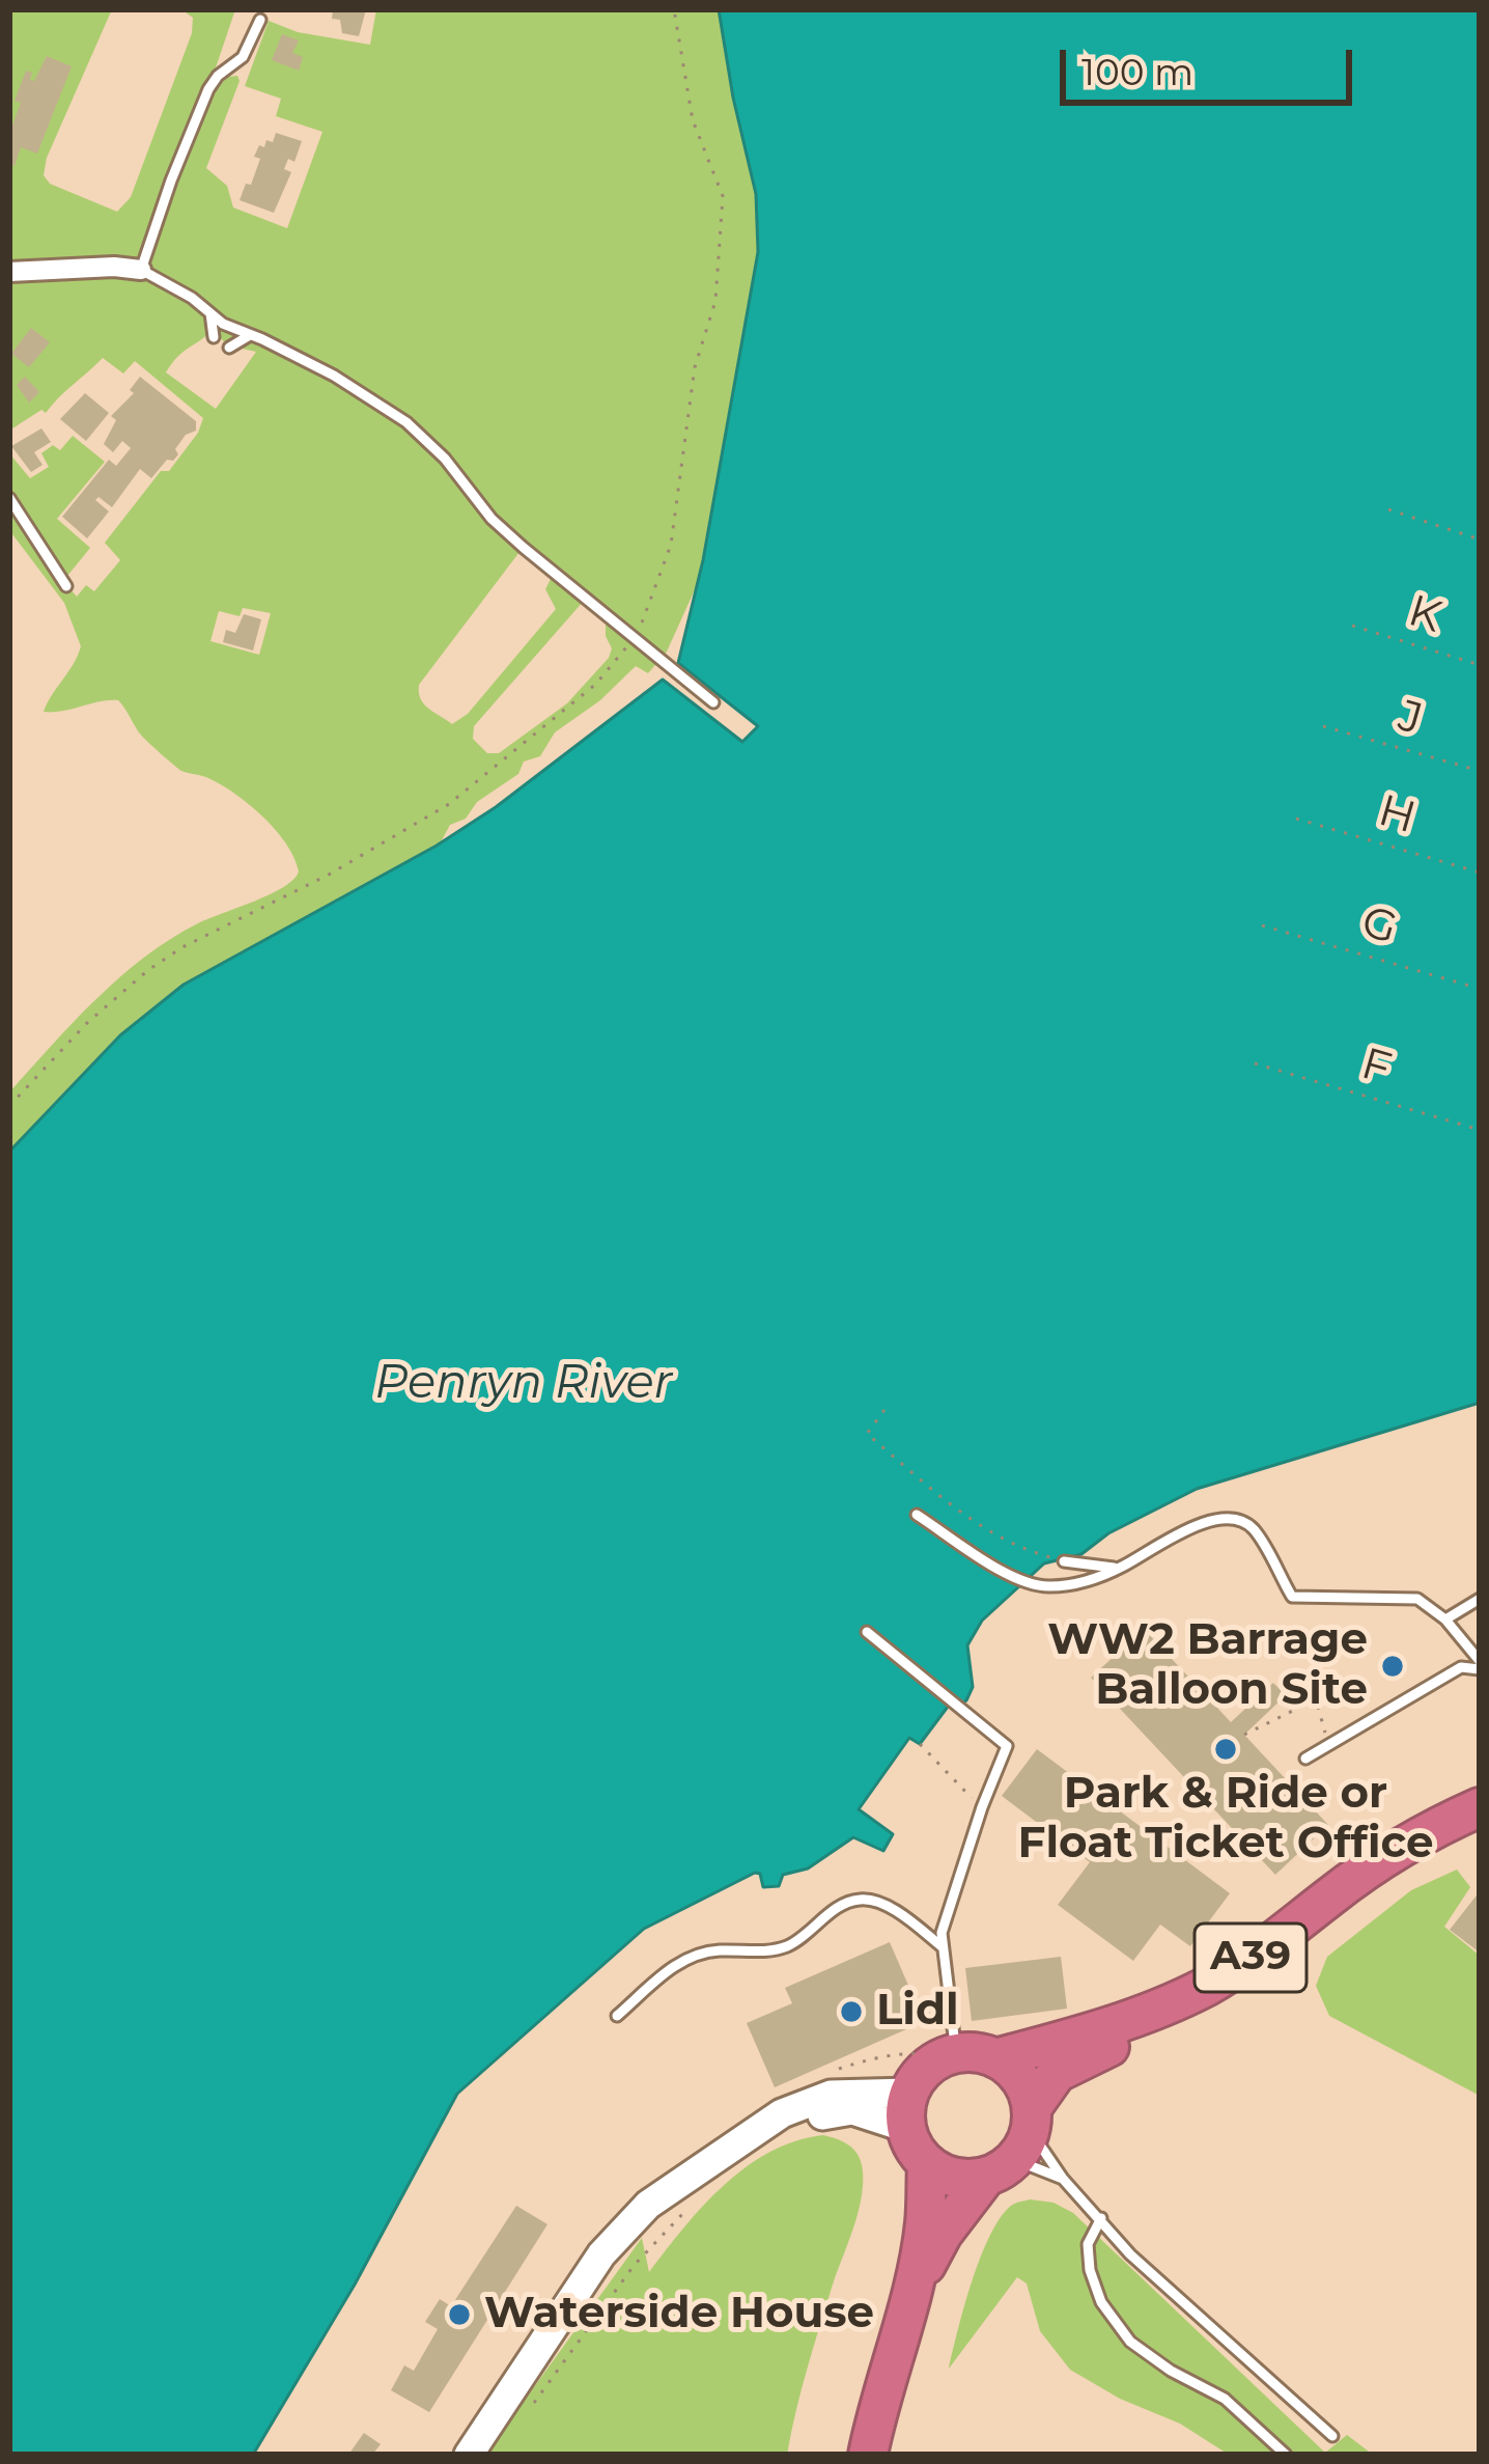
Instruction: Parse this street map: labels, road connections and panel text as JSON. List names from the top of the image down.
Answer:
{
  "streets": {
    "highway": ["A39"],
    "path": [
      "K",
      "J",
      "H",
      "G",
      "F"
    ]
  },
  "water": ["Penryn River"],
  "places": [
    "WW2 Barrage Balloon Site",
    "Park & Ride or Float Ticket Office",
    "Lidl",
    "Waterside House"
  ],
  "scale_bar": "100 m"
}
